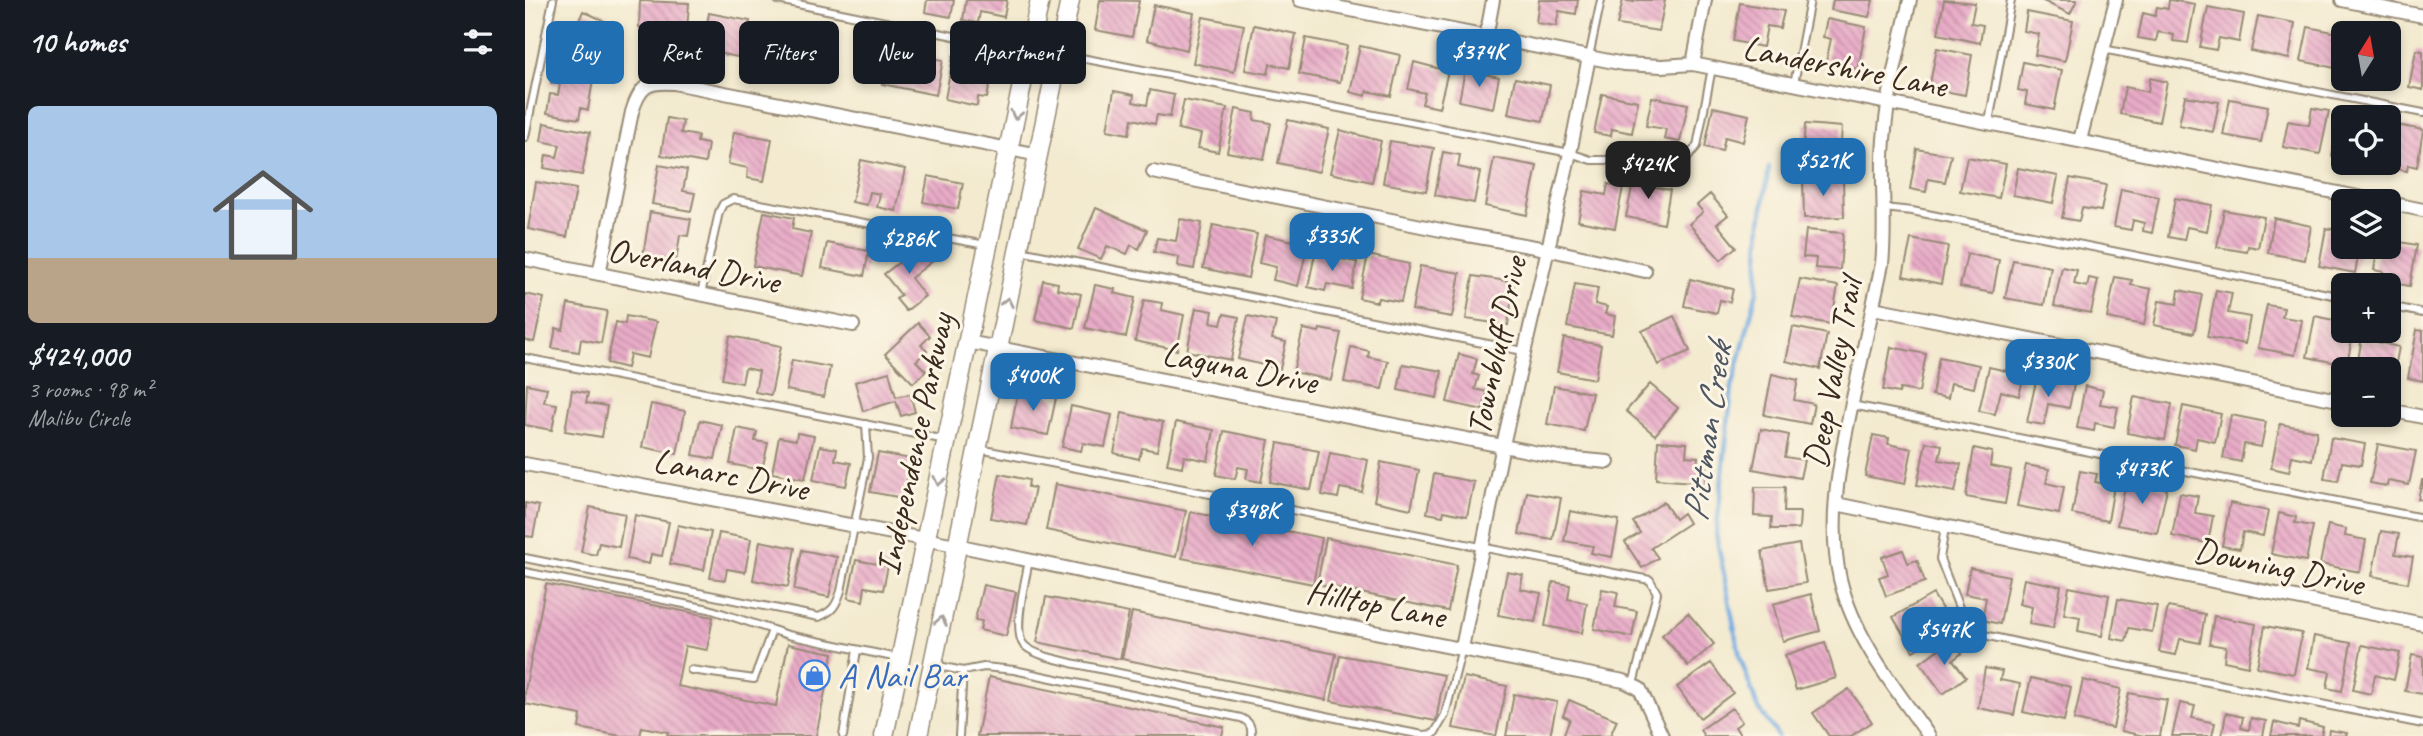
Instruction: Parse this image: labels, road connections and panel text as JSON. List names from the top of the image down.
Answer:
{
  "streets": {
    "main road": ["Independence Parkway"],
    "street": [
      "Landershire Lane",
      "Overland Drive",
      "Townbluff Drive",
      "Laguna Drive",
      "Deep Valley Trail",
      "Lanarc Drive",
      "Downing Drive",
      "Hilltop Lane"
    ]
  },
  "crossings": [
    ["Landershire Lane", "Townbluff Drive"],
    ["Landershire Lane", "Deep Valley Trail"],
    ["Townbluff Drive", "Laguna Drive"],
    ["Townbluff Drive", "Hilltop Lane"],
    ["Laguna Drive", "Independence Parkway"],
    ["Deep Valley Trail", "Downing Drive"],
    ["Independence Parkway", "Lanarc Drive"],
    ["Independence Parkway", "Hilltop Lane"],
    ["Lanarc Drive", "Hilltop Lane"]
  ],
  "water": ["Pittman Creek"],
  "places": {
    "shop": ["A Nail Bar"]
  },
  "north": "top",
  "page": {
    "heading": "10 homes",
    "map_buttons": ["+", "−"],
    "chip": [
      "Buy",
      "Rent",
      "Filters",
      "New",
      "Apartment"
    ],
    "price": [
      "$374K",
      "$521K",
      "$424K",
      "$335K",
      "$286K",
      "$330K",
      "$400K",
      "$473K",
      "$348K",
      "$547K"
    ],
    "list": [
      {
        "name": "$424,000",
        "note": "3 rooms · 98 m² · Malibu Circle"
      }
    ]
  }
}
